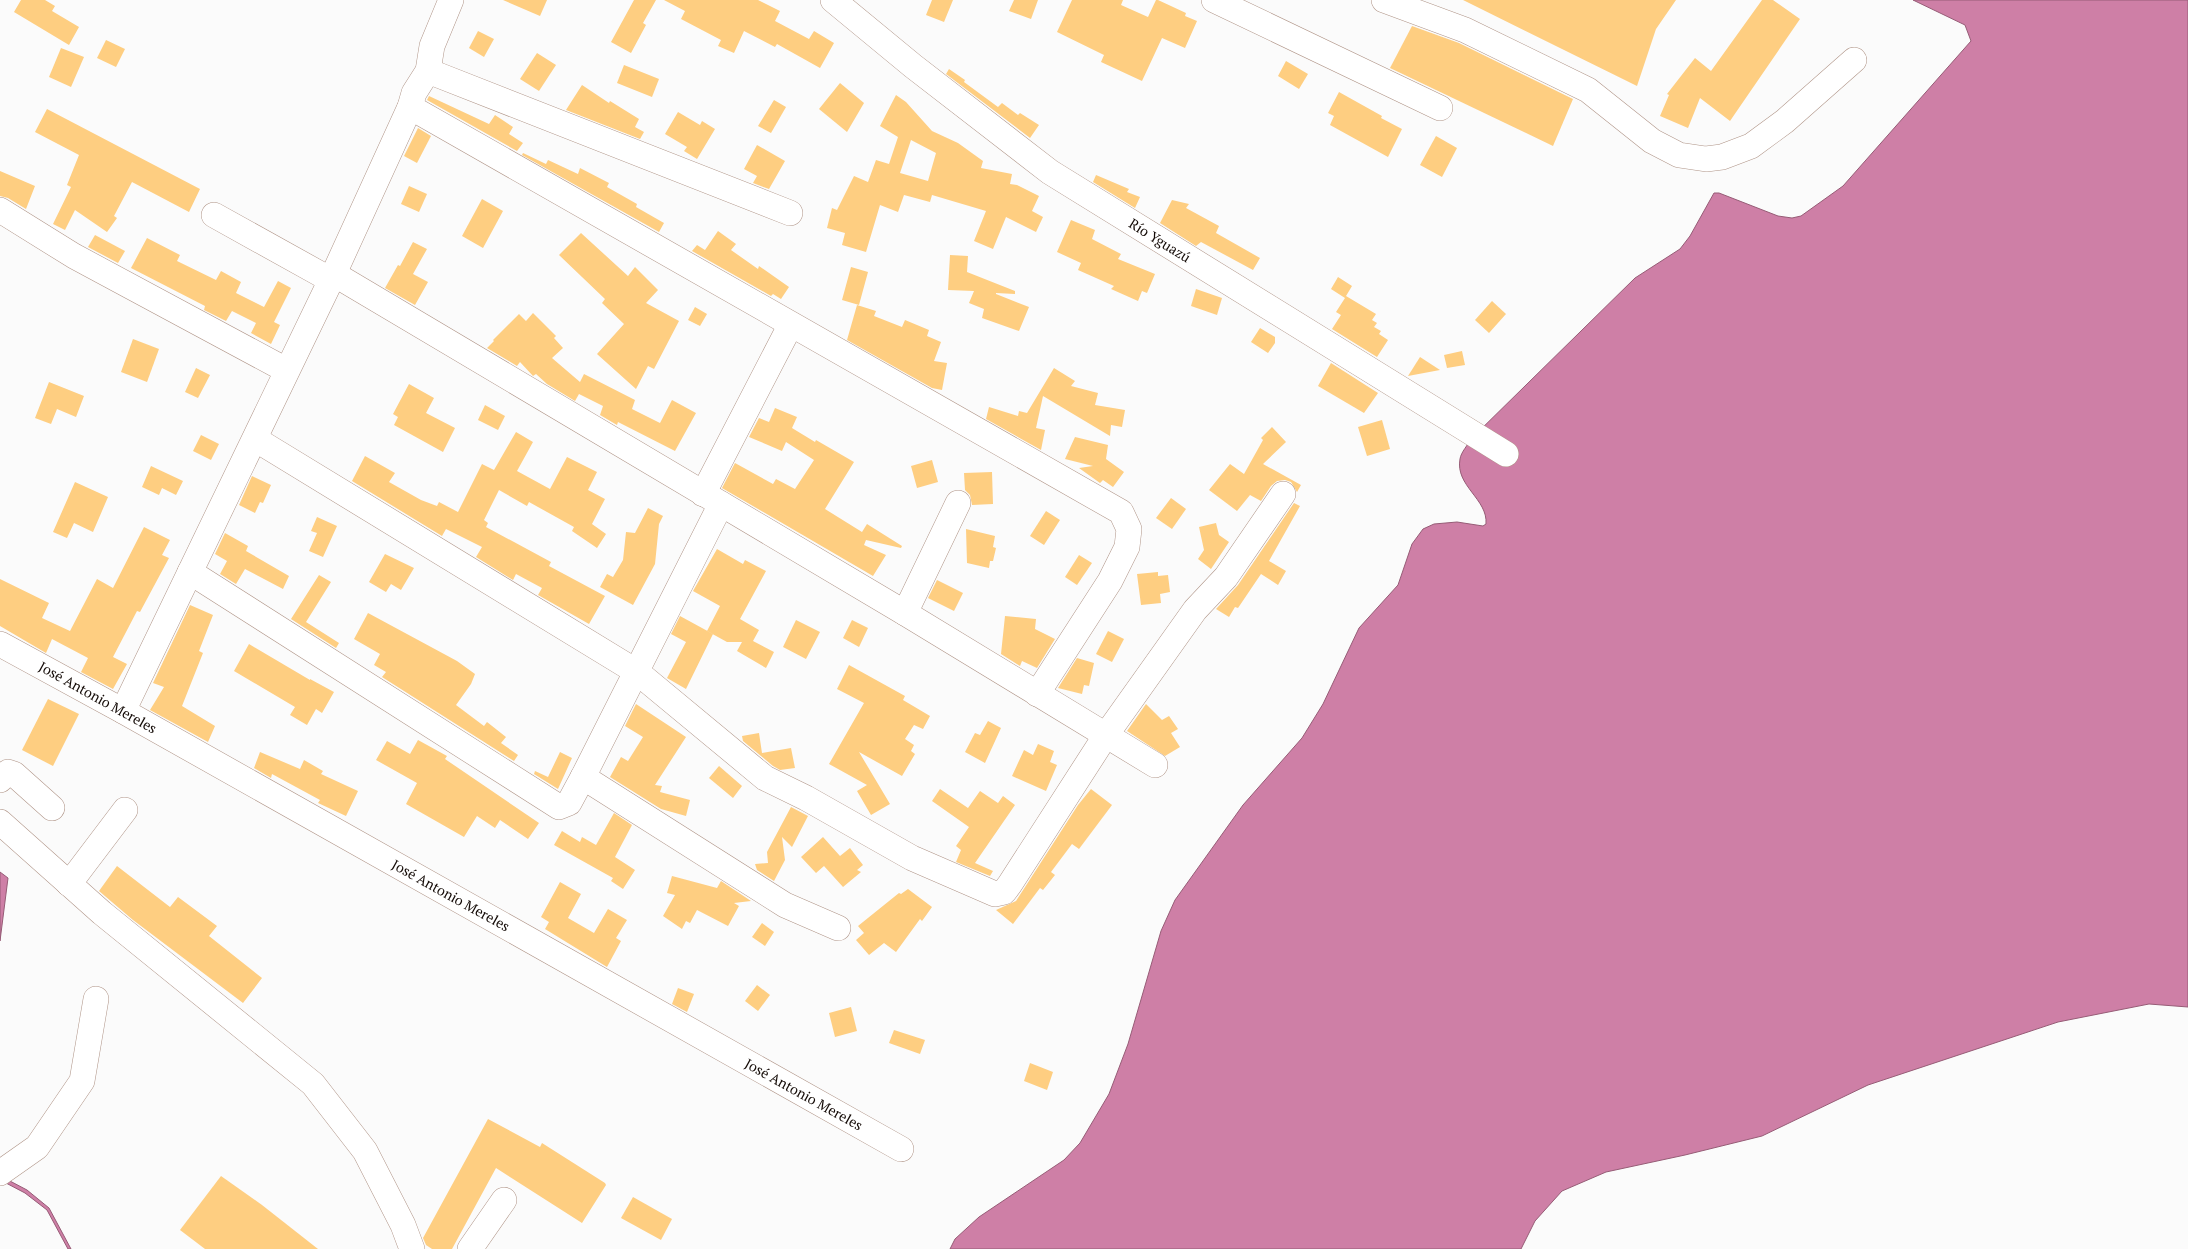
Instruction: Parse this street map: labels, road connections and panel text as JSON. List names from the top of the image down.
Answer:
{
  "streets": {
    "street": ["Río Yguazú", "José Antonio Mereles"]
  }
}
